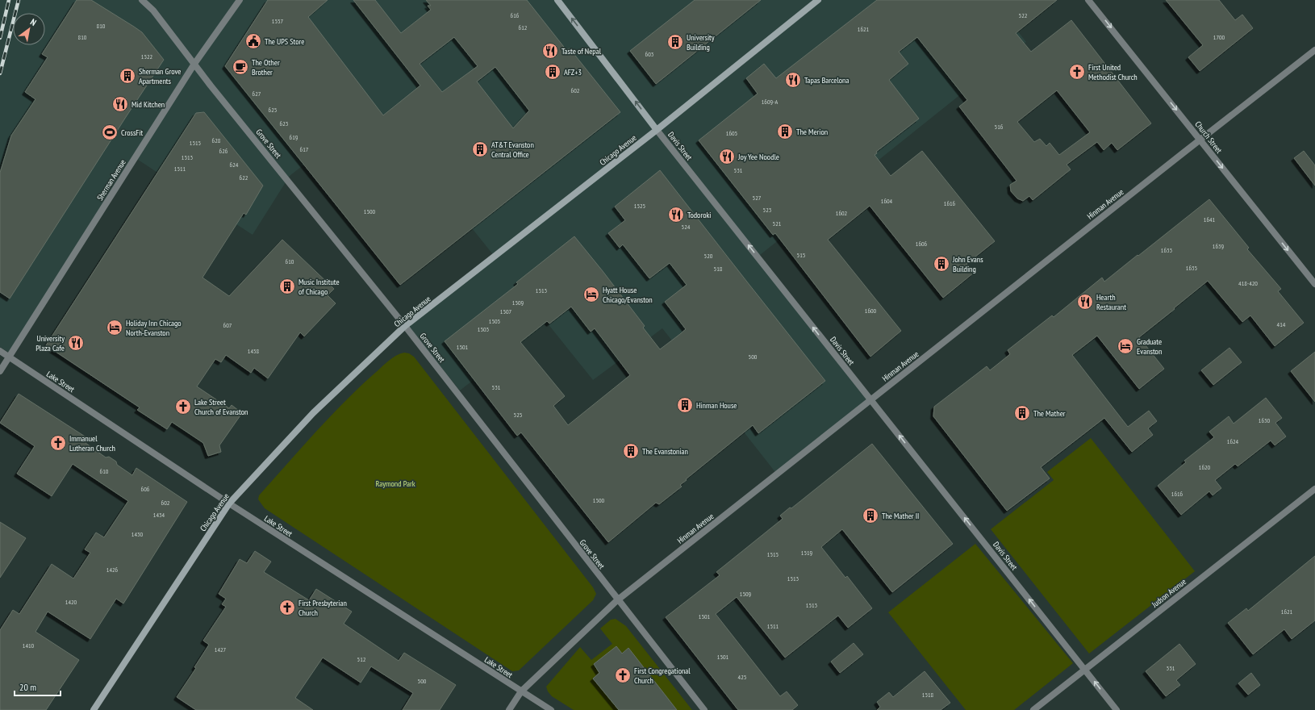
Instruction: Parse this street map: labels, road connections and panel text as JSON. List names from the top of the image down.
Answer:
{
  "streets": {
    "main road": ["Davis Street", "Chicago Avenue"],
    "street": [
      "Church Street",
      "Grove Street",
      "Sherman Avenue",
      "Hinman Avenue",
      "Lake Street",
      "Judson Avenue"
    ]
  },
  "crossings": [
    ["Church Street", "Hinman Avenue"],
    ["Grove Street", "Chicago Avenue"],
    ["Grove Street", "Sherman Avenue"],
    ["Grove Street", "Hinman Avenue"],
    ["Davis Street", "Chicago Avenue"],
    ["Davis Street", "Hinman Avenue"],
    ["Davis Street", "Judson Avenue"],
    ["Chicago Avenue", "Lake Street"],
    ["Sherman Avenue", "Lake Street"],
    ["Hinman Avenue", "Lake Street"]
  ],
  "one_way": ["Church Street", "Davis Street"],
  "parks": ["Raymond Park"],
  "places": {
    "public building": ["The UPS Store"],
    "building": [
      "University Building",
      "AFZ+3",
      "Sherman Grove Apartments",
      "The Merion",
      "AT&T Evanston Central Office",
      "John Evans Building",
      "Music Institute of Chicago",
      "Hinman House",
      "The Mather",
      "The Evanstonian",
      "The Mather II"
    ],
    "restaurant": [
      "Taste of Nepal",
      "Tapas Barcelona",
      "Mid Kitchen",
      "Joy Yee Noodle",
      "Todoroki",
      "Hearth Restaurant",
      "University Plaza Cafe"
    ],
    "cafe": ["The Other Brother"],
    "church": [
      "First United Methodist Church",
      "Lake Street Church of Evanston",
      "Immanuel Lutheran Church",
      "First Presbyterian Church",
      "First Congregational Church"
    ],
    "sports": ["CrossFit"],
    "hotel": ["Hyatt House Chicago/Evanston", "Holiday Inn Chicago North-Evanston", "Graduate Evanston"]
  },
  "house_numbers": [
    "616",
    "522",
    "1557",
    "810",
    "612",
    "1621",
    "810",
    "1700",
    "603",
    "1522",
    "602",
    "627",
    "1609-A",
    "625",
    "623",
    "516",
    "1605",
    "619",
    "628",
    "1515",
    "617",
    "626",
    "1513",
    "624",
    "1511",
    "531",
    "622",
    "527",
    "1604",
    "1616",
    "1525",
    "523",
    "1500",
    "1602",
    "1641",
    "521",
    "524",
    "1606",
    "1639",
    "1633",
    "515",
    "520",
    "610",
    "1635",
    "518",
    "418-420",
    "1513",
    "1509",
    "1600",
    "1507",
    "1505",
    "414",
    "607",
    "1503",
    "1501",
    "1458",
    "500",
    "531",
    "525",
    "1630",
    "1624",
    "1620",
    "610",
    "606",
    "1616",
    "1500",
    "602",
    "1434",
    "1430",
    "1519",
    "1515",
    "1426",
    "1513",
    "1509",
    "1420",
    "1513",
    "1621",
    "1501",
    "1511",
    "1410",
    "1427",
    "1501",
    "512",
    "331",
    "425",
    "500",
    "1518"
  ],
  "scale_bar": "20 m",
  "north": "top right"
}
